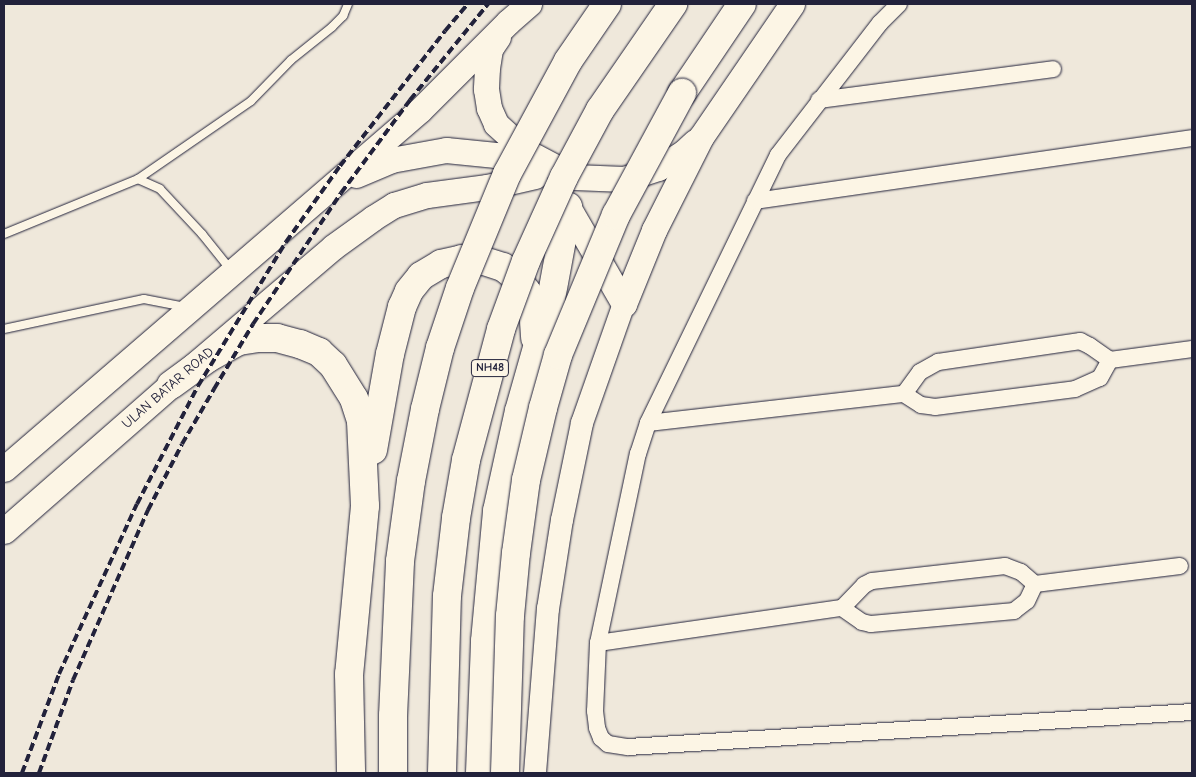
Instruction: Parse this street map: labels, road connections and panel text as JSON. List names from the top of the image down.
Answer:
{
  "streets": {
    "highway": ["NH48"],
    "main road": ["ULAN BATAR ROAD"]
  }
}
